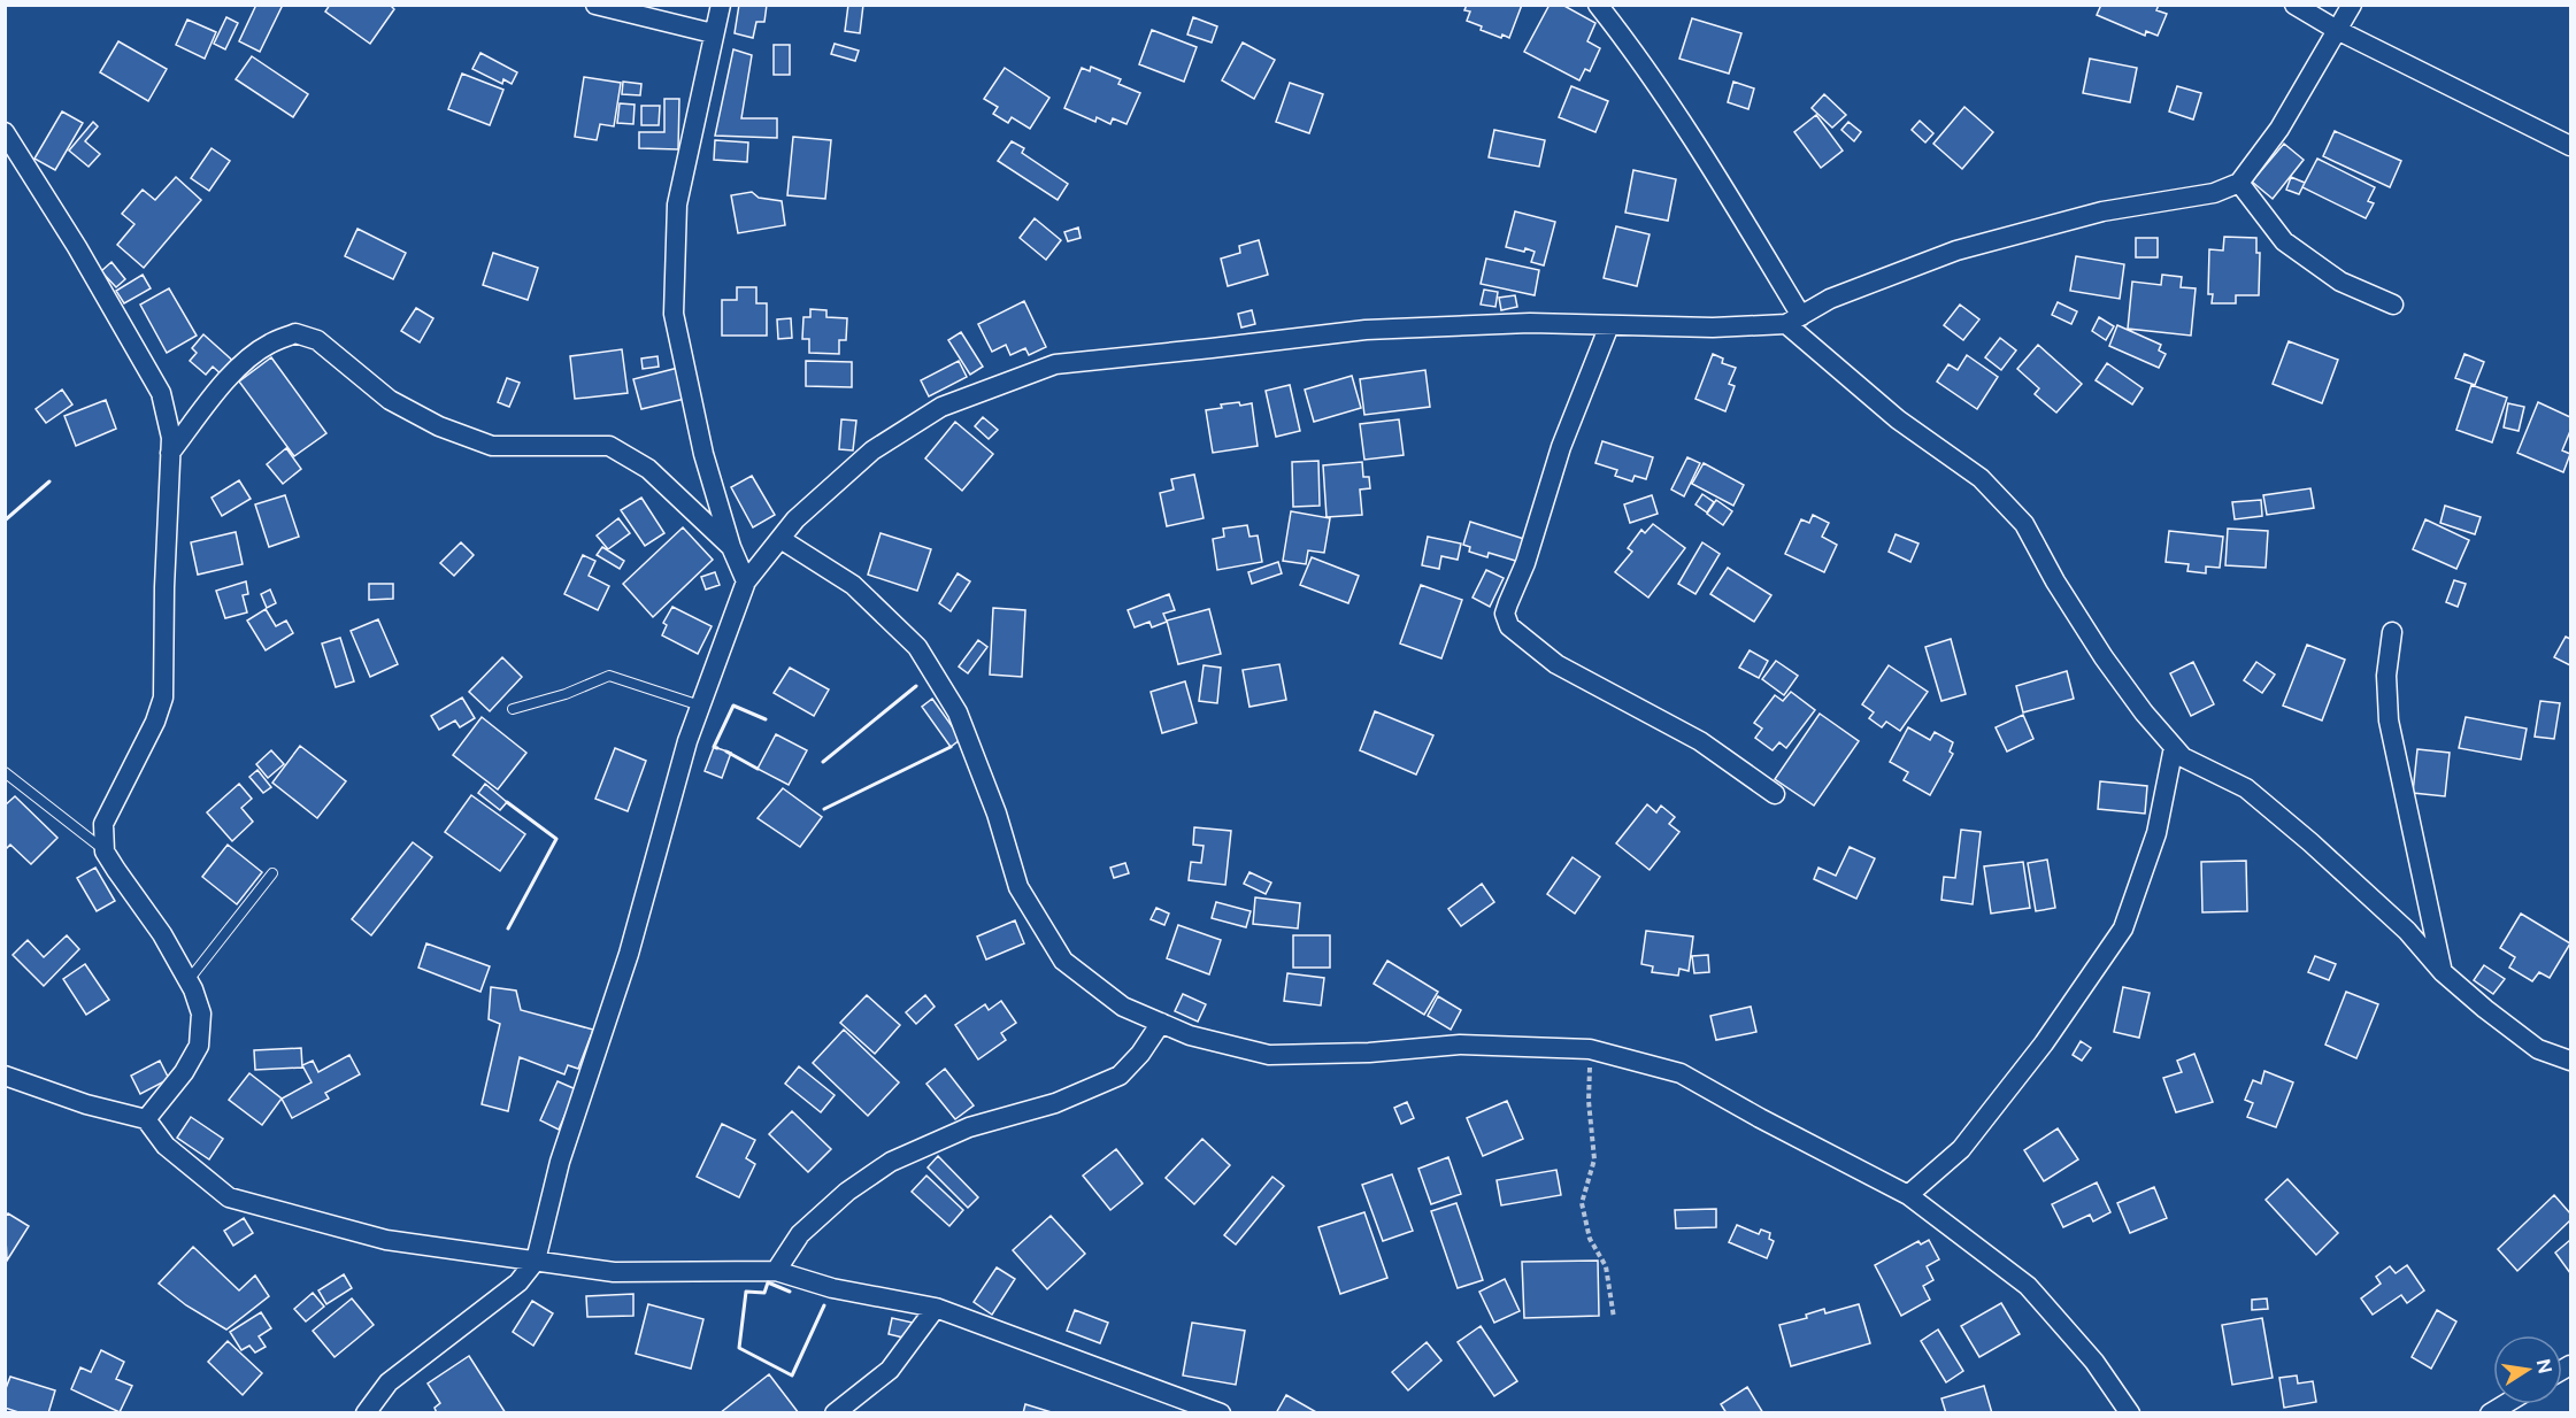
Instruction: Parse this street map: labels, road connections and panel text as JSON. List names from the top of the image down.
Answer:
{
  "north": "right"
}
